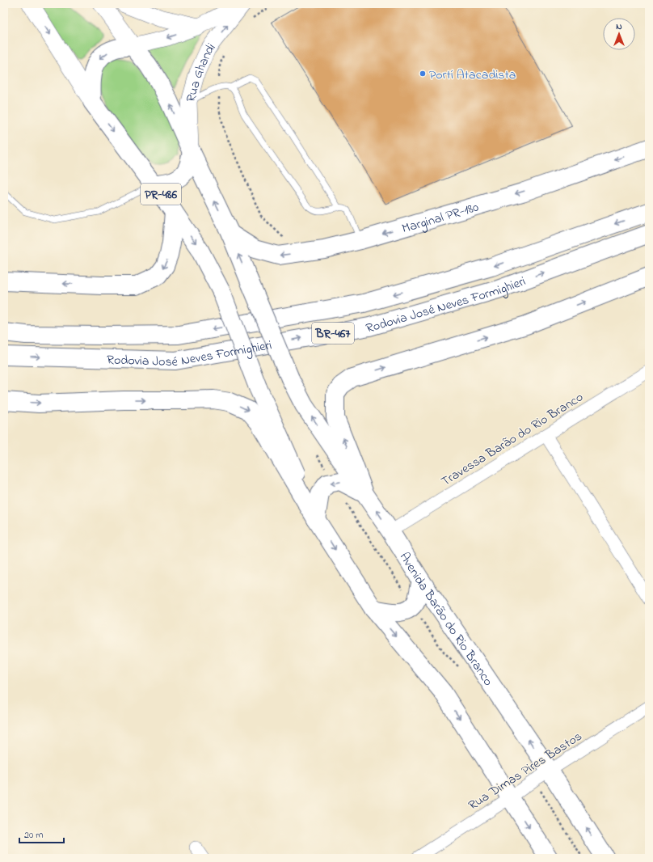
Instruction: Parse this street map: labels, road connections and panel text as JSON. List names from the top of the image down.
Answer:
{
  "streets": {
    "main road": [
      "PR-486",
      "Marginal PR-180",
      "Rodovia José Neves Formighieri",
      "BR-467",
      "Avenida Barão do Rio Branco"
    ],
    "street": ["Rua Ghandi", "Travessa Barão do Rio Branco", "Rua Dimas Pires Bastos"]
  },
  "crossings": [
    ["Rua Ghandi", "Avenida Barão do Rio Branco"],
    ["Marginal PR-180", "Avenida Barão do Rio Branco"],
    ["Travessa Barão do Rio Branco", "Avenida Barão do Rio Branco"],
    ["Avenida Barão do Rio Branco", "Rua Dimas Pires Bastos"]
  ],
  "one_way": ["Marginal PR-180"],
  "places": ["Portí Atacadista"],
  "scale_bar": "20 m",
  "north": "top"
}
